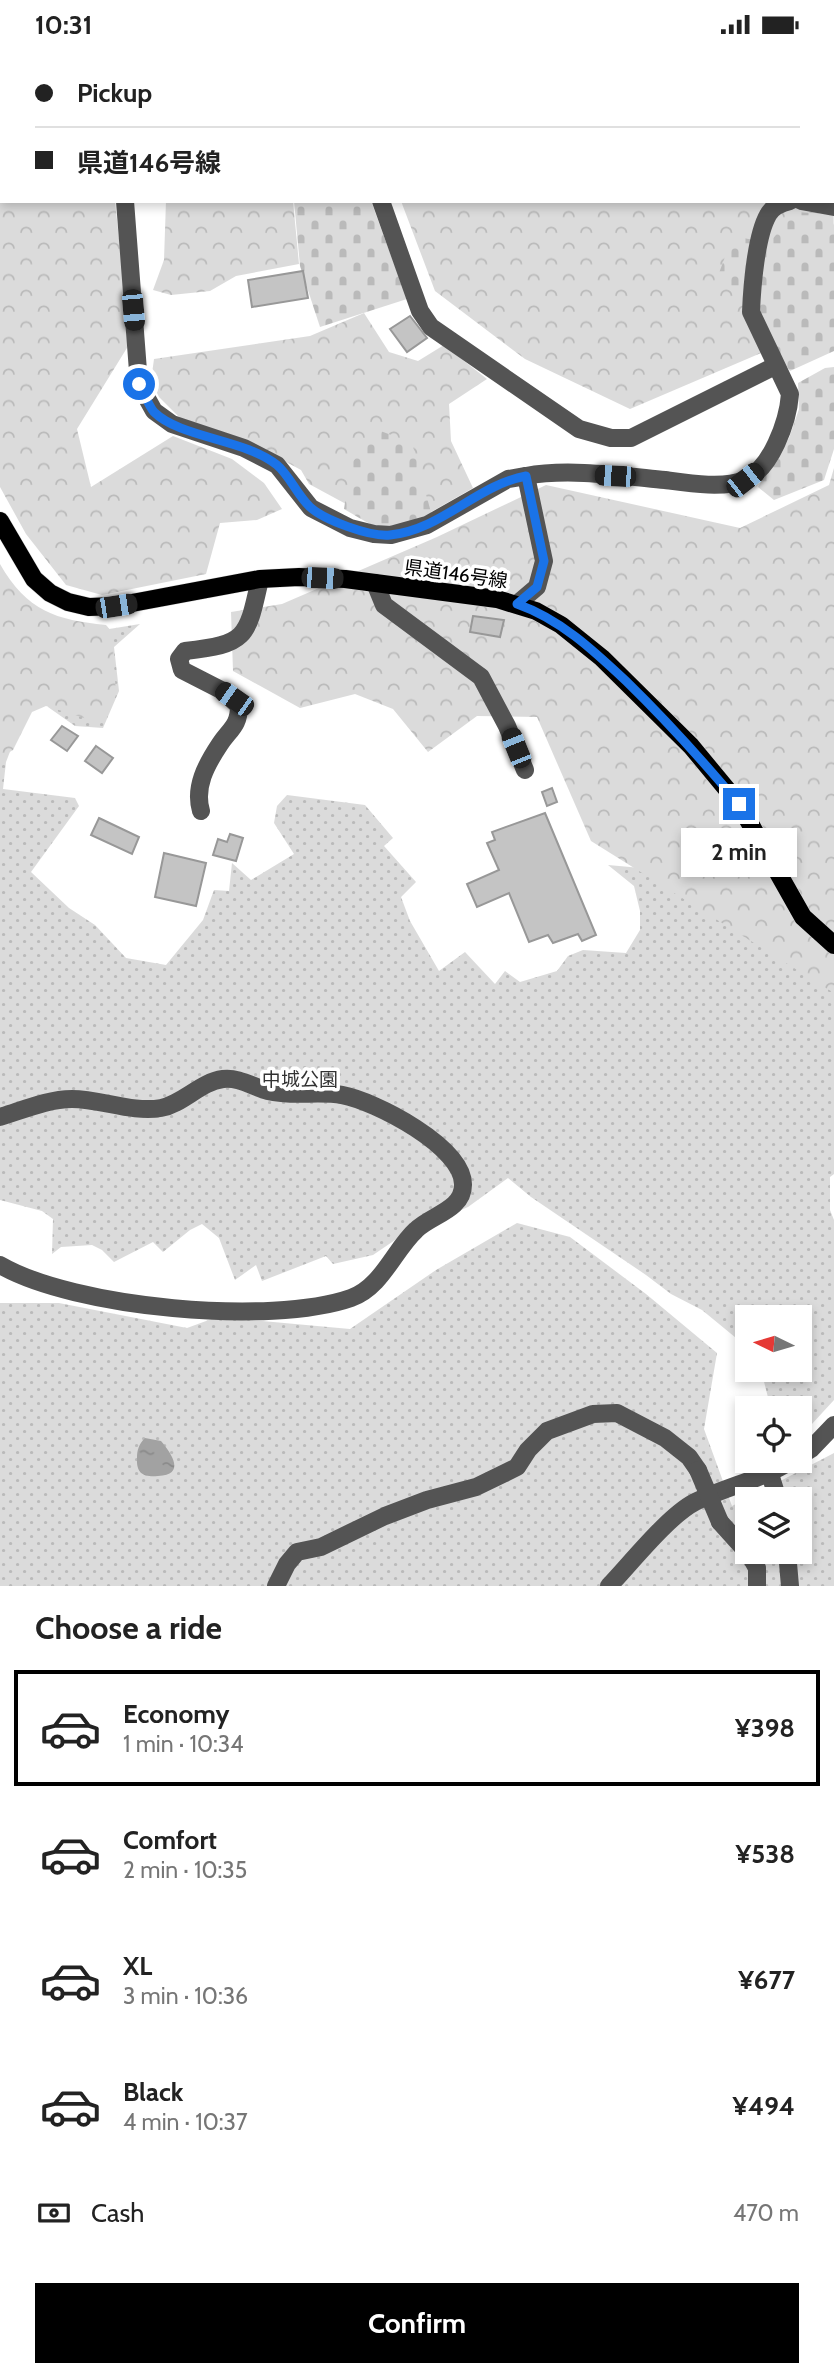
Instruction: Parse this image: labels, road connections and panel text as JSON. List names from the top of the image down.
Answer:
{
  "streets": {
    "main road": ["県道146号線"]
  },
  "parks": ["中城公園"],
  "north": "left",
  "page": {
    "status": "10:31",
    "banner": ["Pickup", "県道146号線"],
    "bubble": "2 min",
    "heading": "Choose a ride",
    "list": [
      {
        "name": "Economy",
        "note": "1 min · 10:34",
        "value": "¥398"
      },
      {
        "name": "Comfort",
        "note": "2 min · 10:35",
        "value": "¥538"
      },
      {
        "name": "XL",
        "note": "3 min · 10:36",
        "value": "¥677"
      },
      {
        "name": "Black",
        "note": "4 min · 10:37",
        "value": "¥494"
      }
    ],
    "pay": ["Cash", "470 m"],
    "buttons": "Confirm"
  }
}
